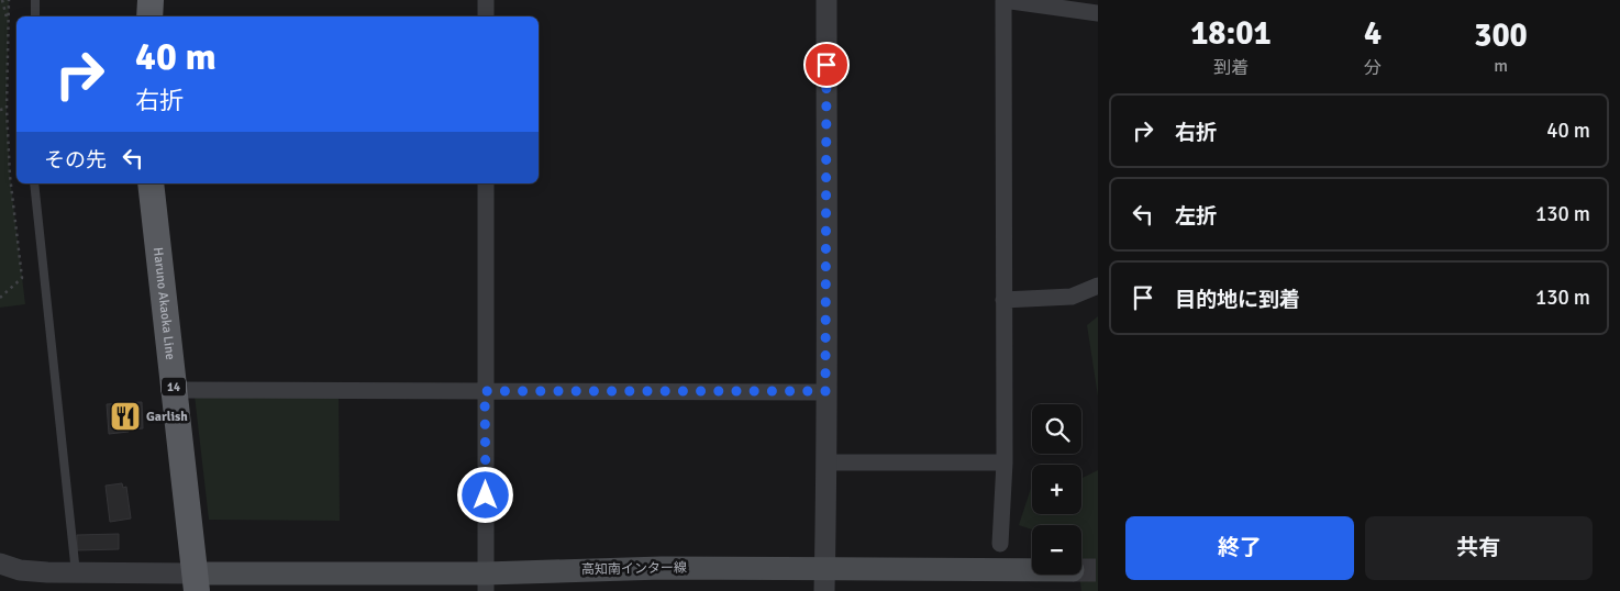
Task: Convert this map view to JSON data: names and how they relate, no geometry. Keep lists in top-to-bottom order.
{
  "streets": {
    "main road": ["Haruno Akaoka Line", "14", "高知南インター線"]
  },
  "crossings": [
    ["Haruno Akaoka Line", "高知南インター線"]
  ],
  "places": {
    "restaurant": ["Garlish"]
  },
  "page": {
    "eta": [
      "18:01",
      "到着",
      "4",
      "分",
      "300",
      "m"
    ],
    "turn": ["40 m", "右折"],
    "list": [
      {
        "name": "右折",
        "value": "40 m"
      },
      {
        "name": "左折",
        "value": "130 m"
      },
      {
        "name": "目的地に到着",
        "value": "130 m"
      }
    ],
    "then": "その先",
    "map_buttons": ["+", "−"],
    "buttons": ["終了", "共有"]
  }
}
